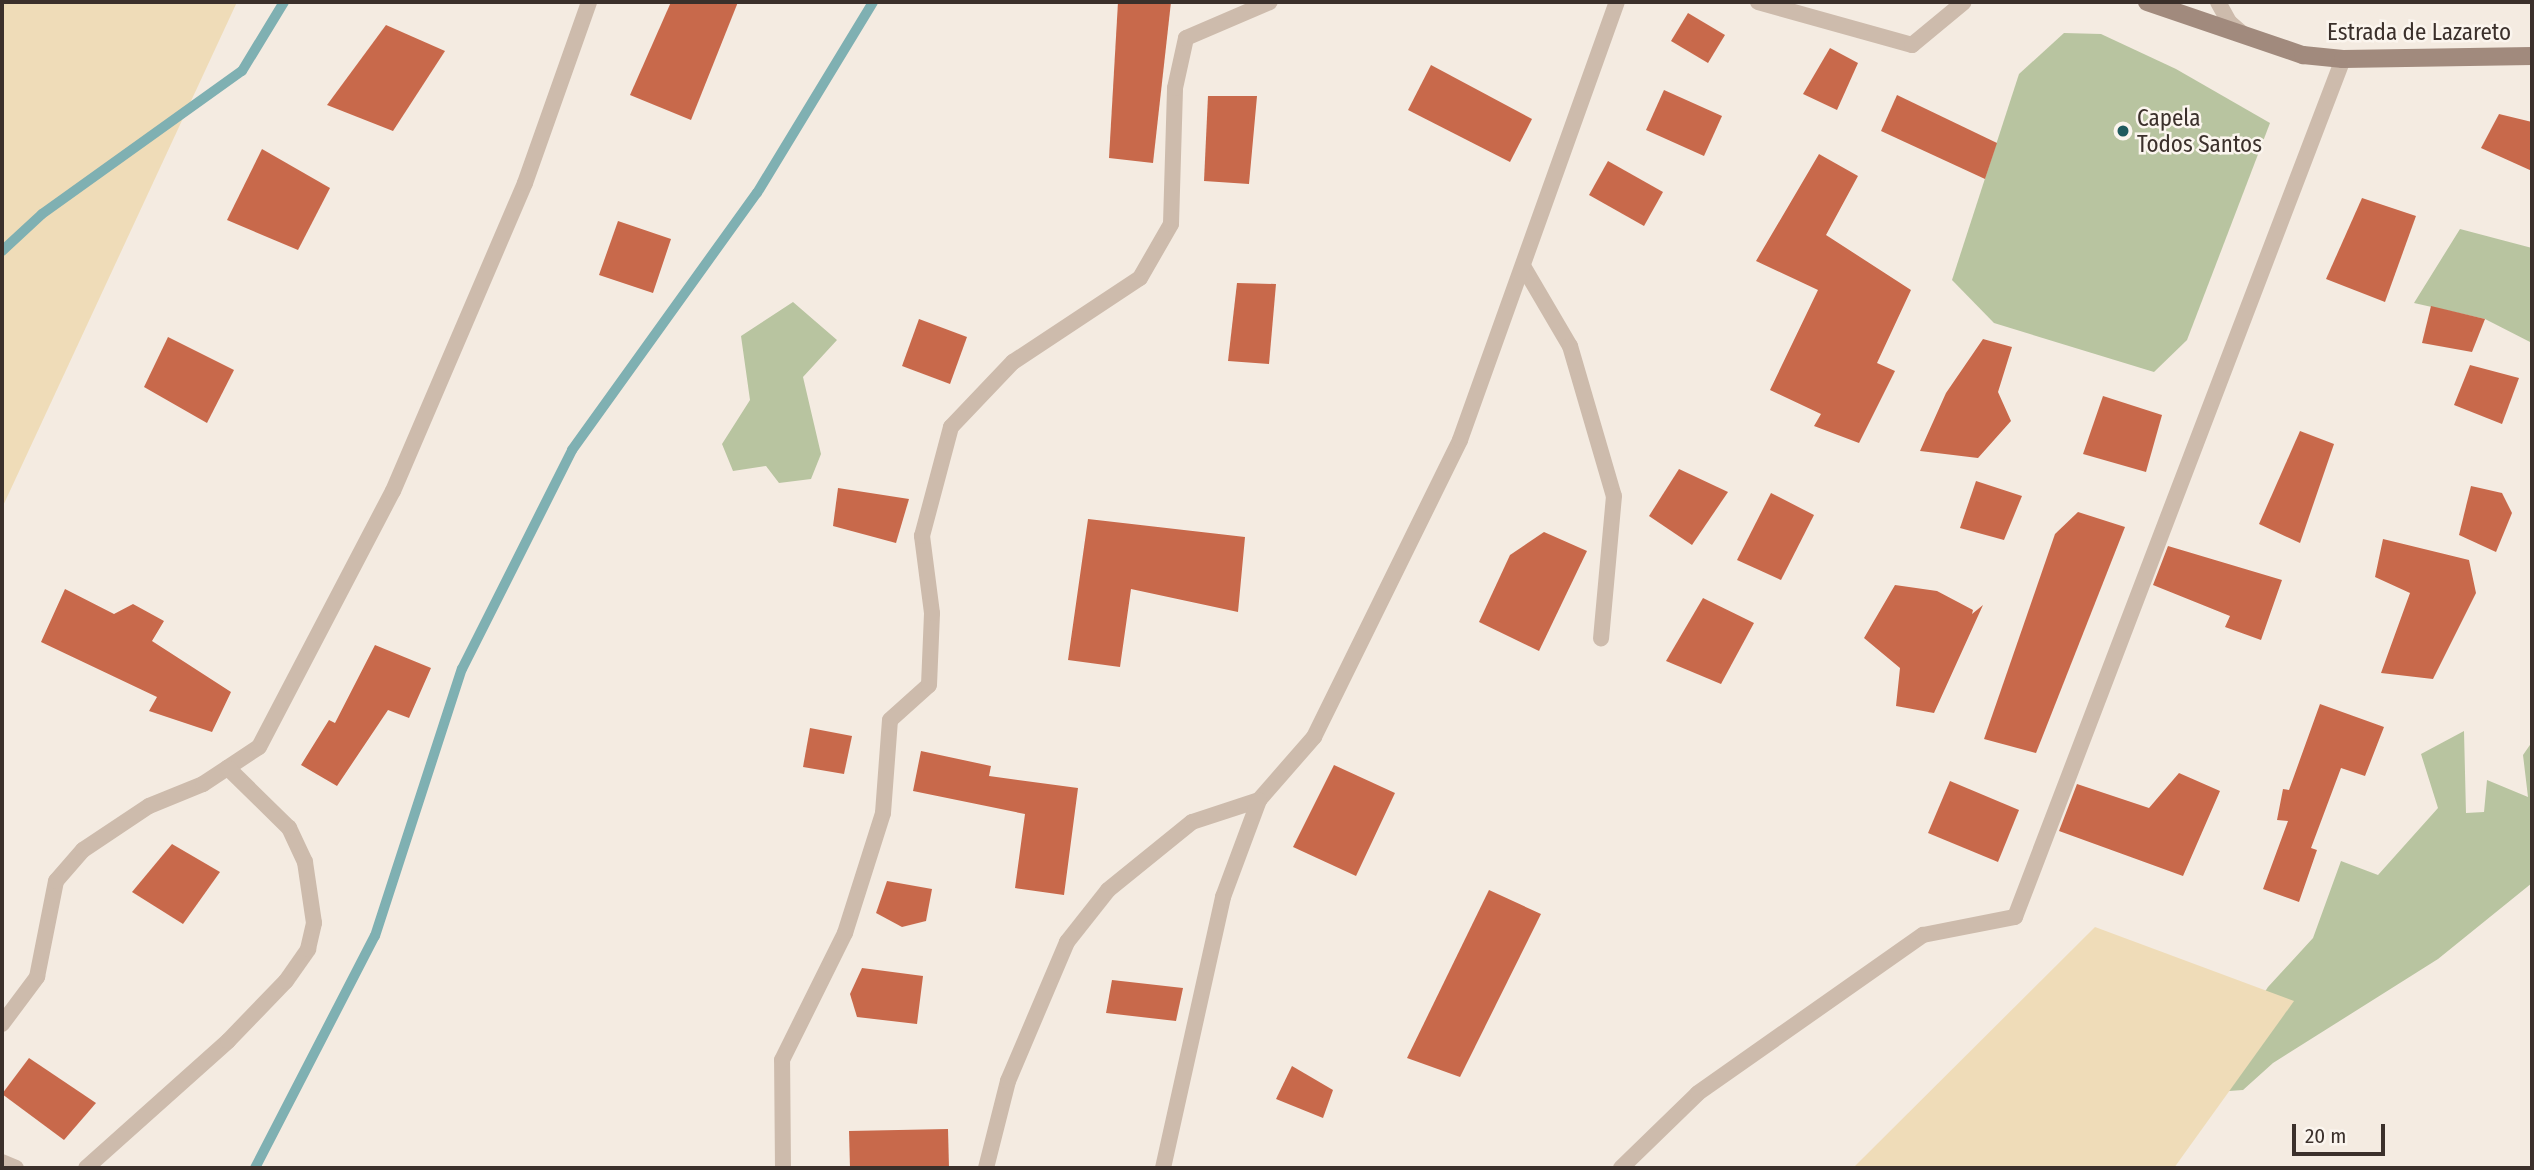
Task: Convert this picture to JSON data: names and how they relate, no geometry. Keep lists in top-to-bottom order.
{
  "streets": {
    "street": ["Estrada de Lazareto"]
  },
  "places": ["Capela Todos Santos"],
  "scale_bar": "20 m"
}
